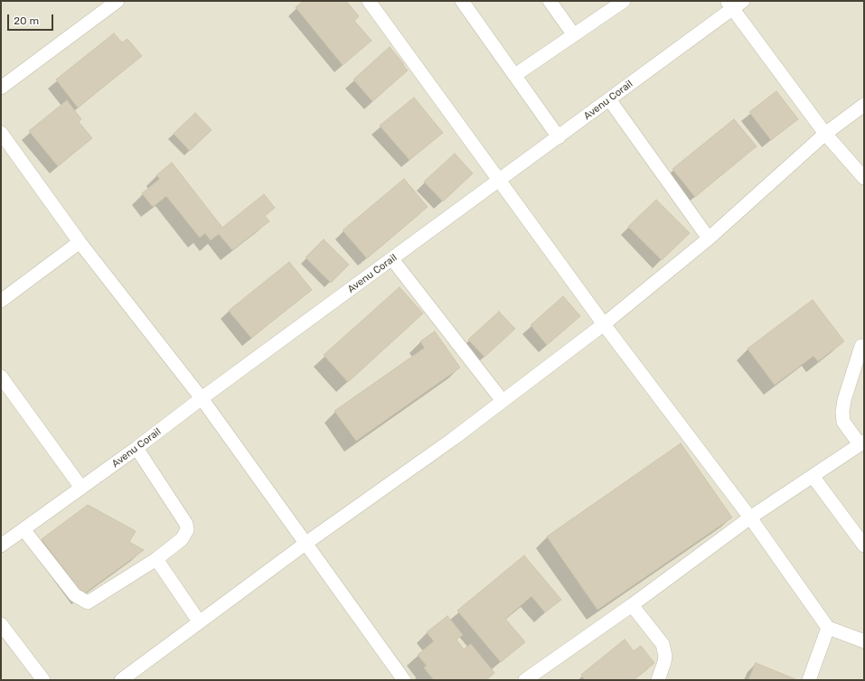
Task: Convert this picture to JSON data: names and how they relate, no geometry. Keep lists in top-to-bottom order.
{
  "streets": {
    "street": ["Avenu Corail"]
  },
  "scale_bar": "20 m"
}
